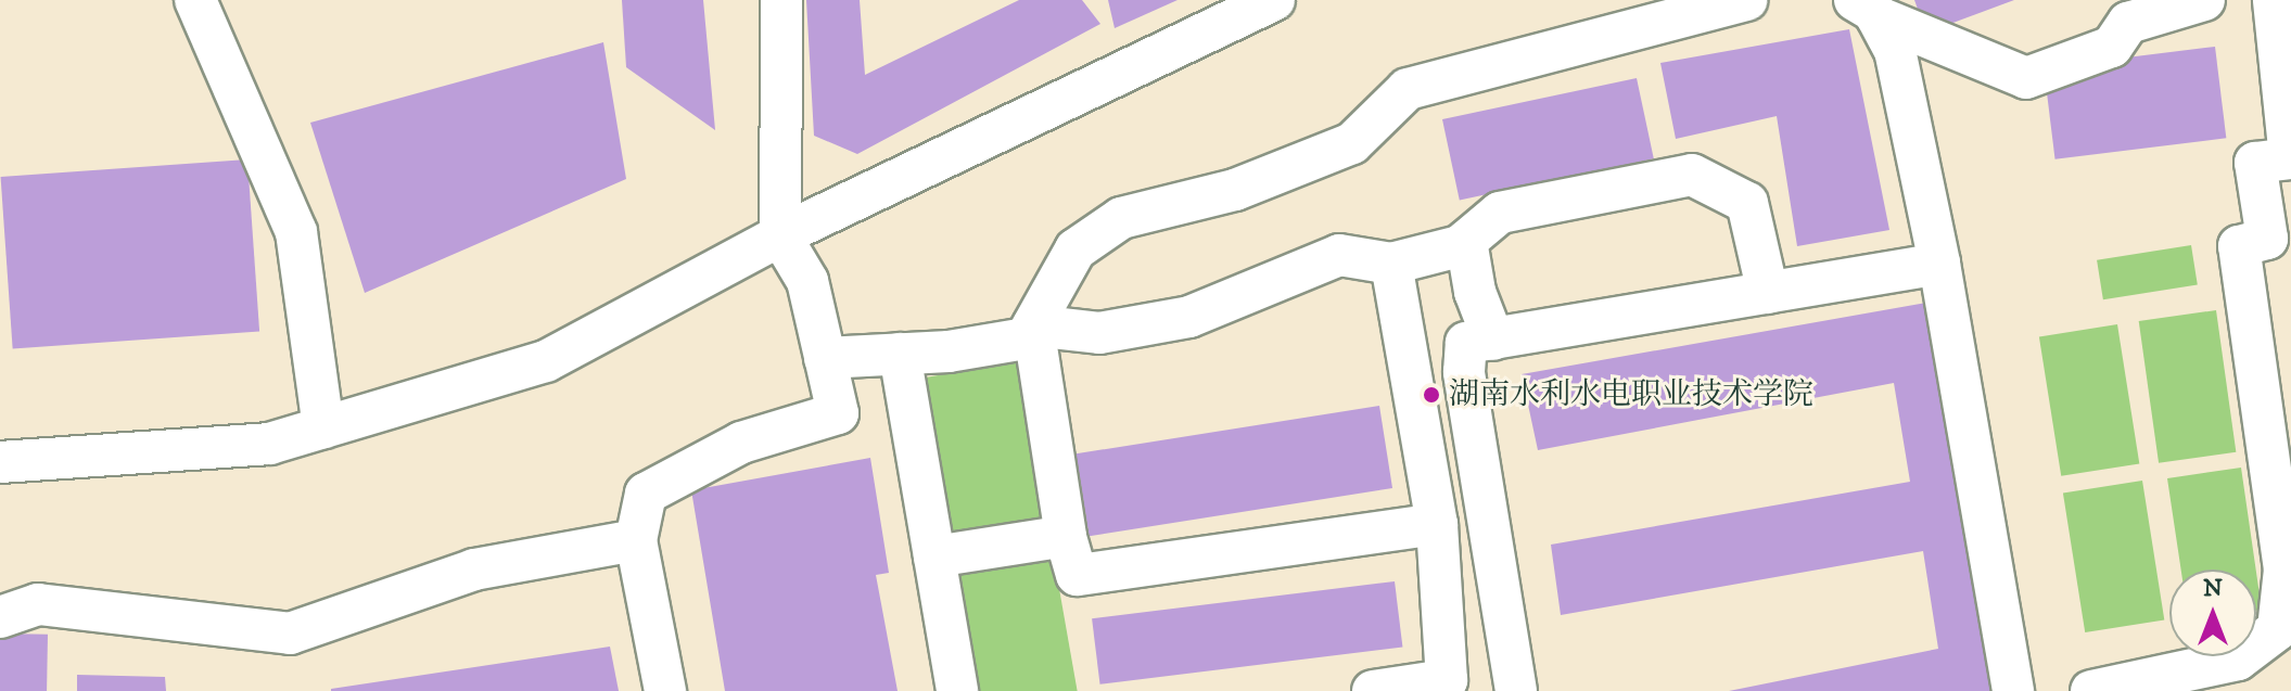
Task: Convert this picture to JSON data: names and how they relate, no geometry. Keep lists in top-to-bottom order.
{
  "places": ["湖南水利水电职业技术学院"],
  "north": "top"
}
